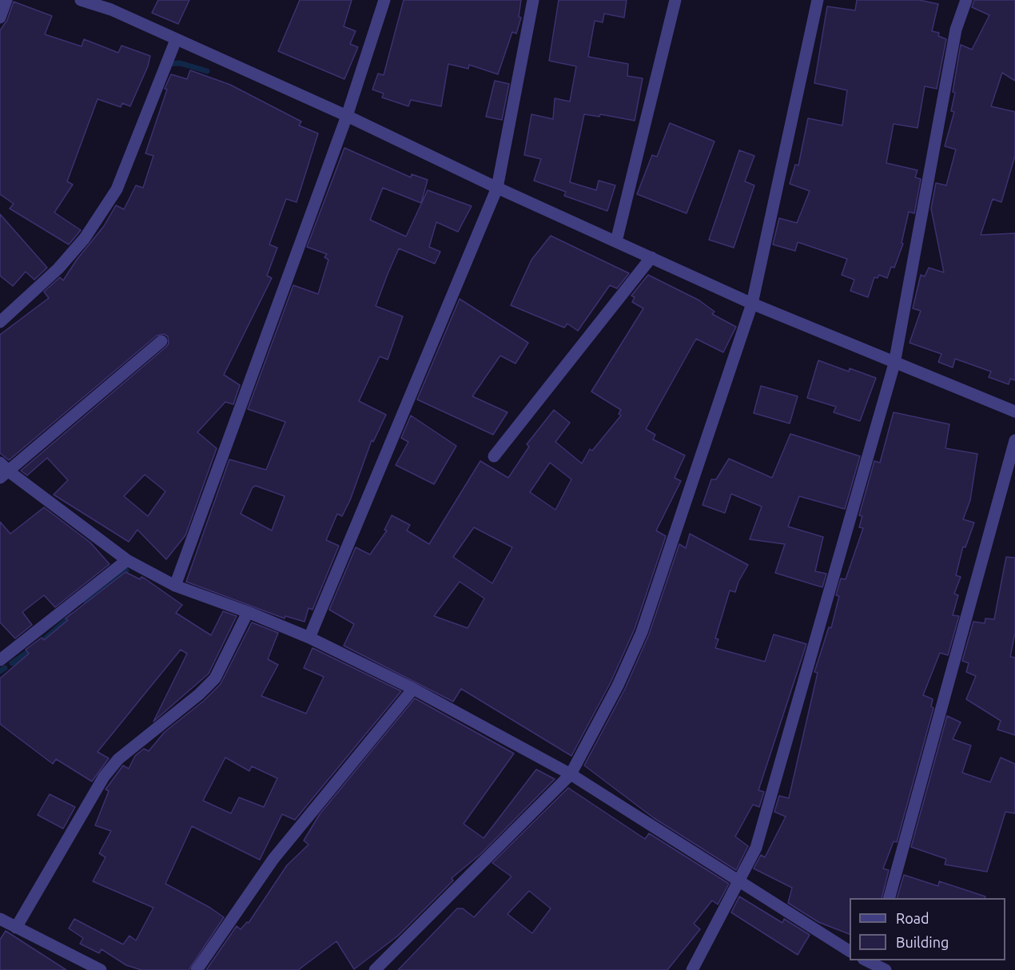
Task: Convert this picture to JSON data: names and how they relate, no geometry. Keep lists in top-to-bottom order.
{
  "legend": ["Road", "Building"]
}
